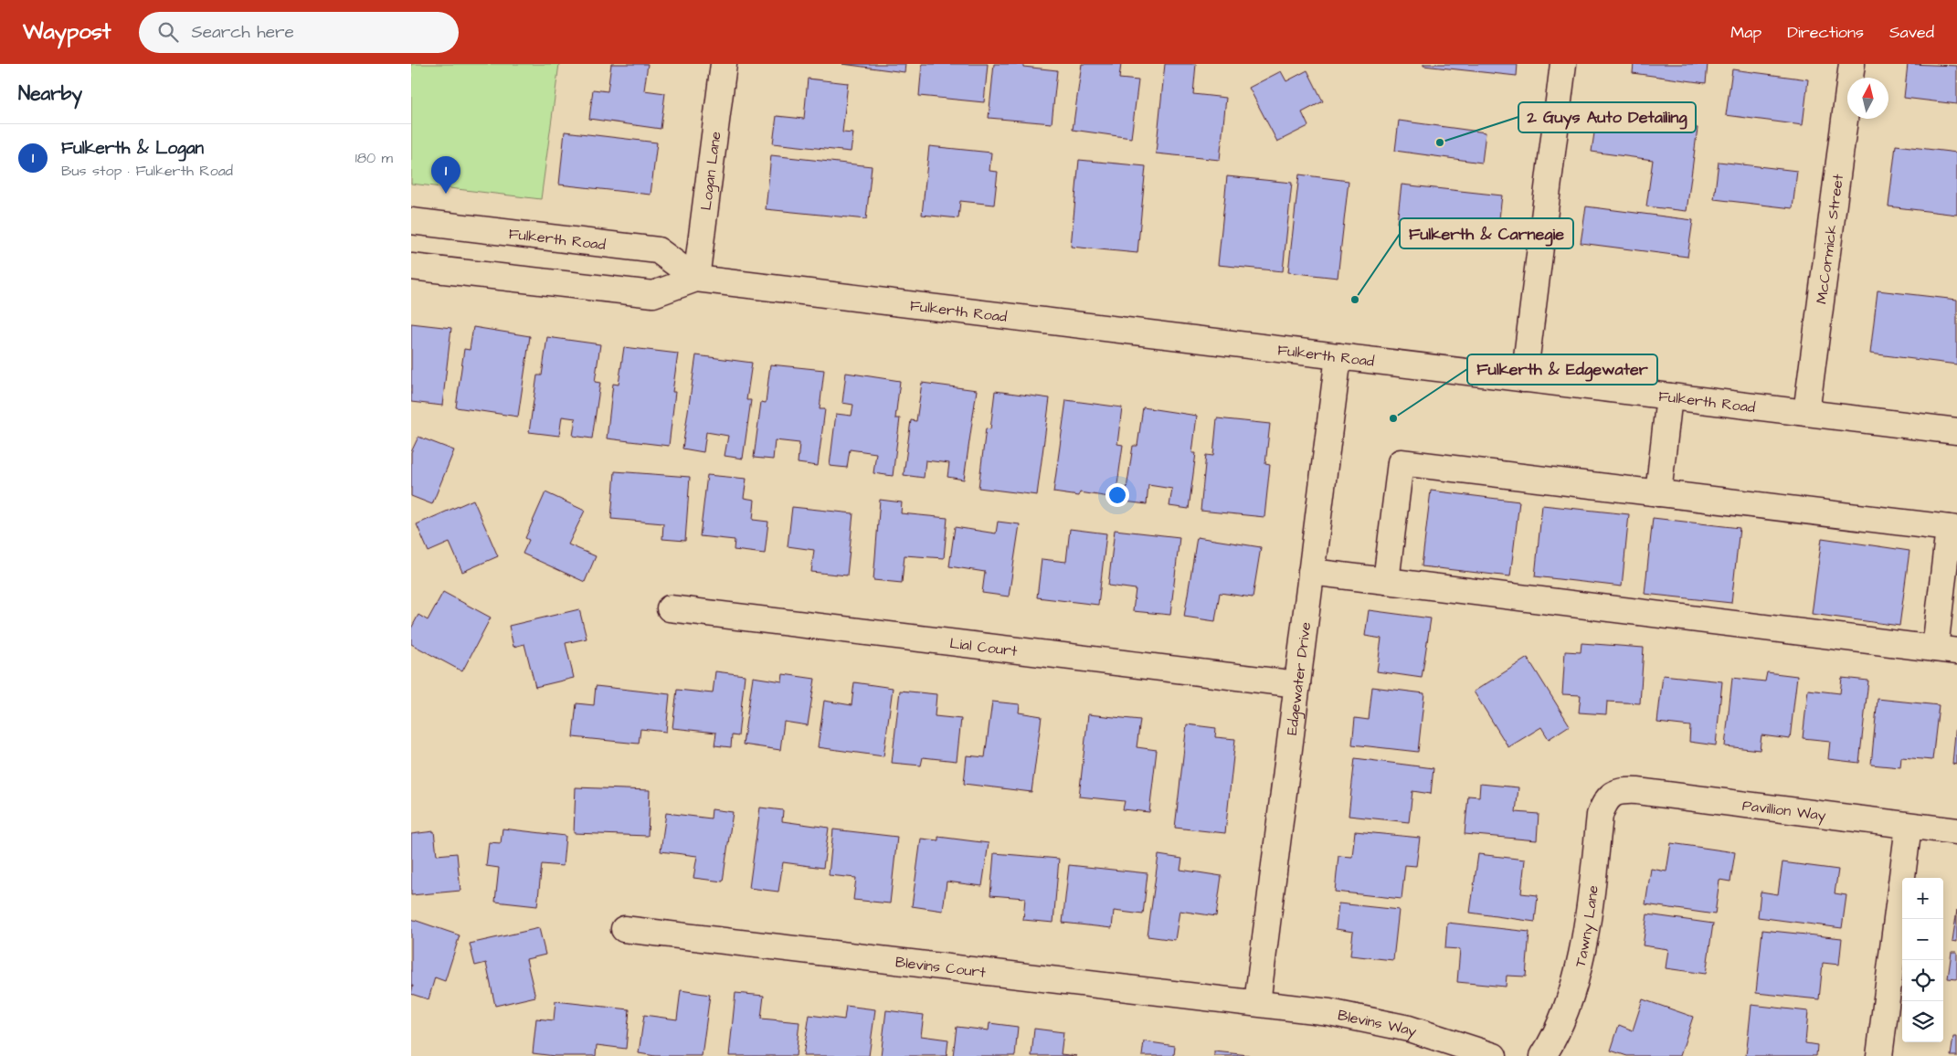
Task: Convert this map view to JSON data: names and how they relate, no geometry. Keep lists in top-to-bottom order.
{
  "streets": {
    "street": [
      "Logan Lane",
      "Fulkerth Road",
      "McCormick Street",
      "Lial Court",
      "Edgewater Drive",
      "Pavillion Way",
      "Tawny Lane",
      "Blevins Court",
      "Blevins Way"
    ]
  },
  "crossings": [
    ["Logan Lane", "Fulkerth Road"],
    ["Fulkerth Road", "McCormick Street"],
    ["Fulkerth Road", "Edgewater Drive"],
    ["Lial Court", "Edgewater Drive"],
    ["Edgewater Drive", "Blevins Court"],
    ["Edgewater Drive", "Blevins Way"],
    ["Pavillion Way", "Tawny Lane"],
    ["Blevins Court", "Blevins Way"]
  ],
  "places": ["2 Guys Auto Detailing", "Fulkerth & Carnegie", "Fulkerth & Edgewater"],
  "north": "top",
  "page": {
    "header": "Waypost",
    "search": "Search here",
    "nav": ["Map", "Directions", "Saved"],
    "heading": "Nearby",
    "list": [
      {
        "mark": "1",
        "name": "Fulkerth & Logan",
        "note": "Bus stop · Fulkerth Road",
        "value": "180 m"
      }
    ],
    "pins": "1",
    "map_buttons": ["+", "−"]
  }
}
